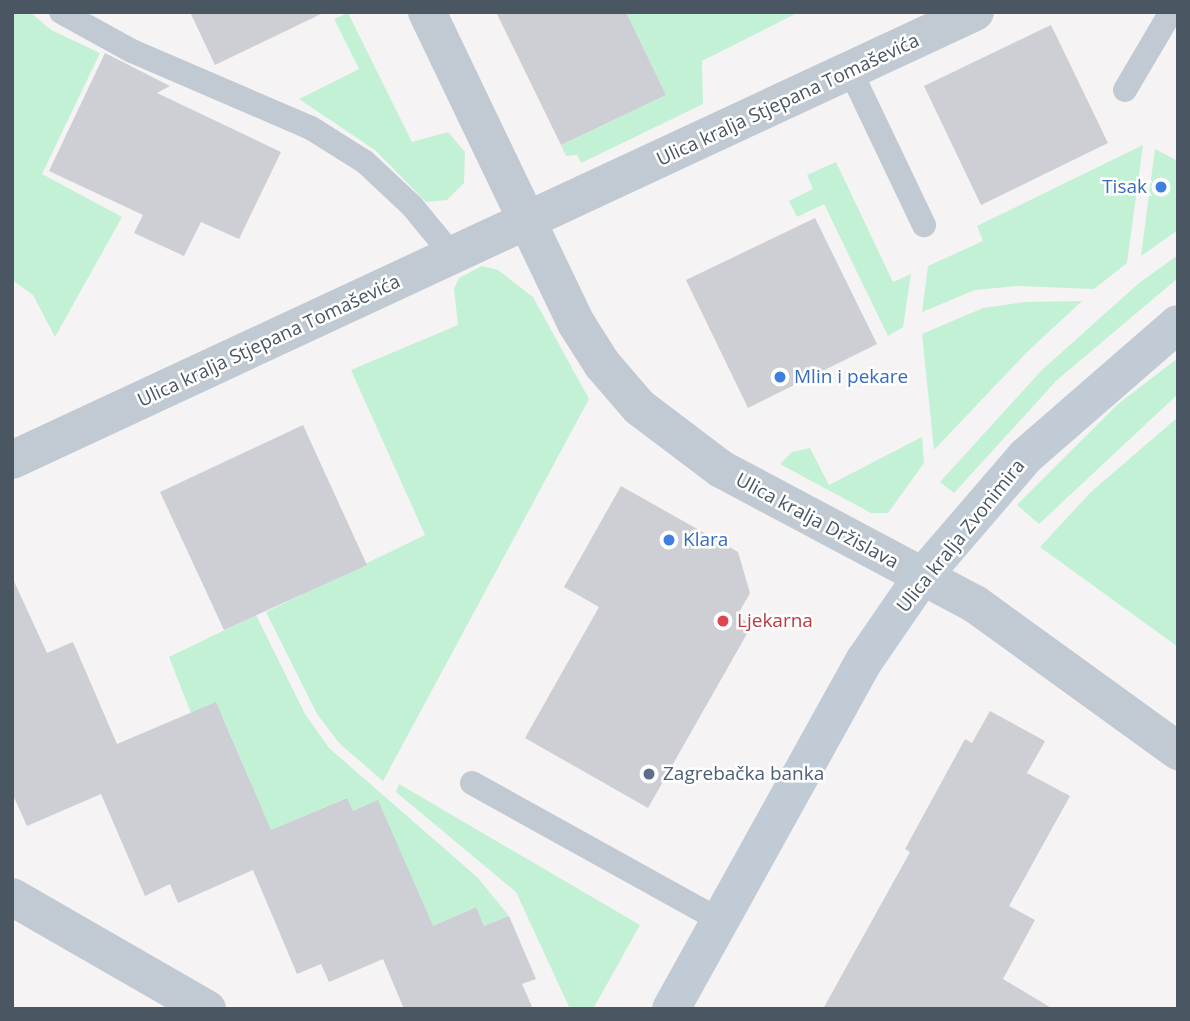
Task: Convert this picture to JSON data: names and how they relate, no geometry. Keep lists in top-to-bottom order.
{
  "streets": {
    "main road": ["Ulica kralja Zvonimira"],
    "street": ["Ulica kralja Stjepana Tomaševića", "Ulica kralja Držislava"]
  },
  "crossings": [
    ["Ulica kralja Stjepana Tomaševića", "Ulica kralja Držislava"],
    ["Ulica kralja Držislava", "Ulica kralja Zvonimira"]
  ],
  "places": [
    "Tisak",
    "Mlin i pekare",
    "Klara",
    "Ljekarna",
    "Zagrebačka banka"
  ]
}
